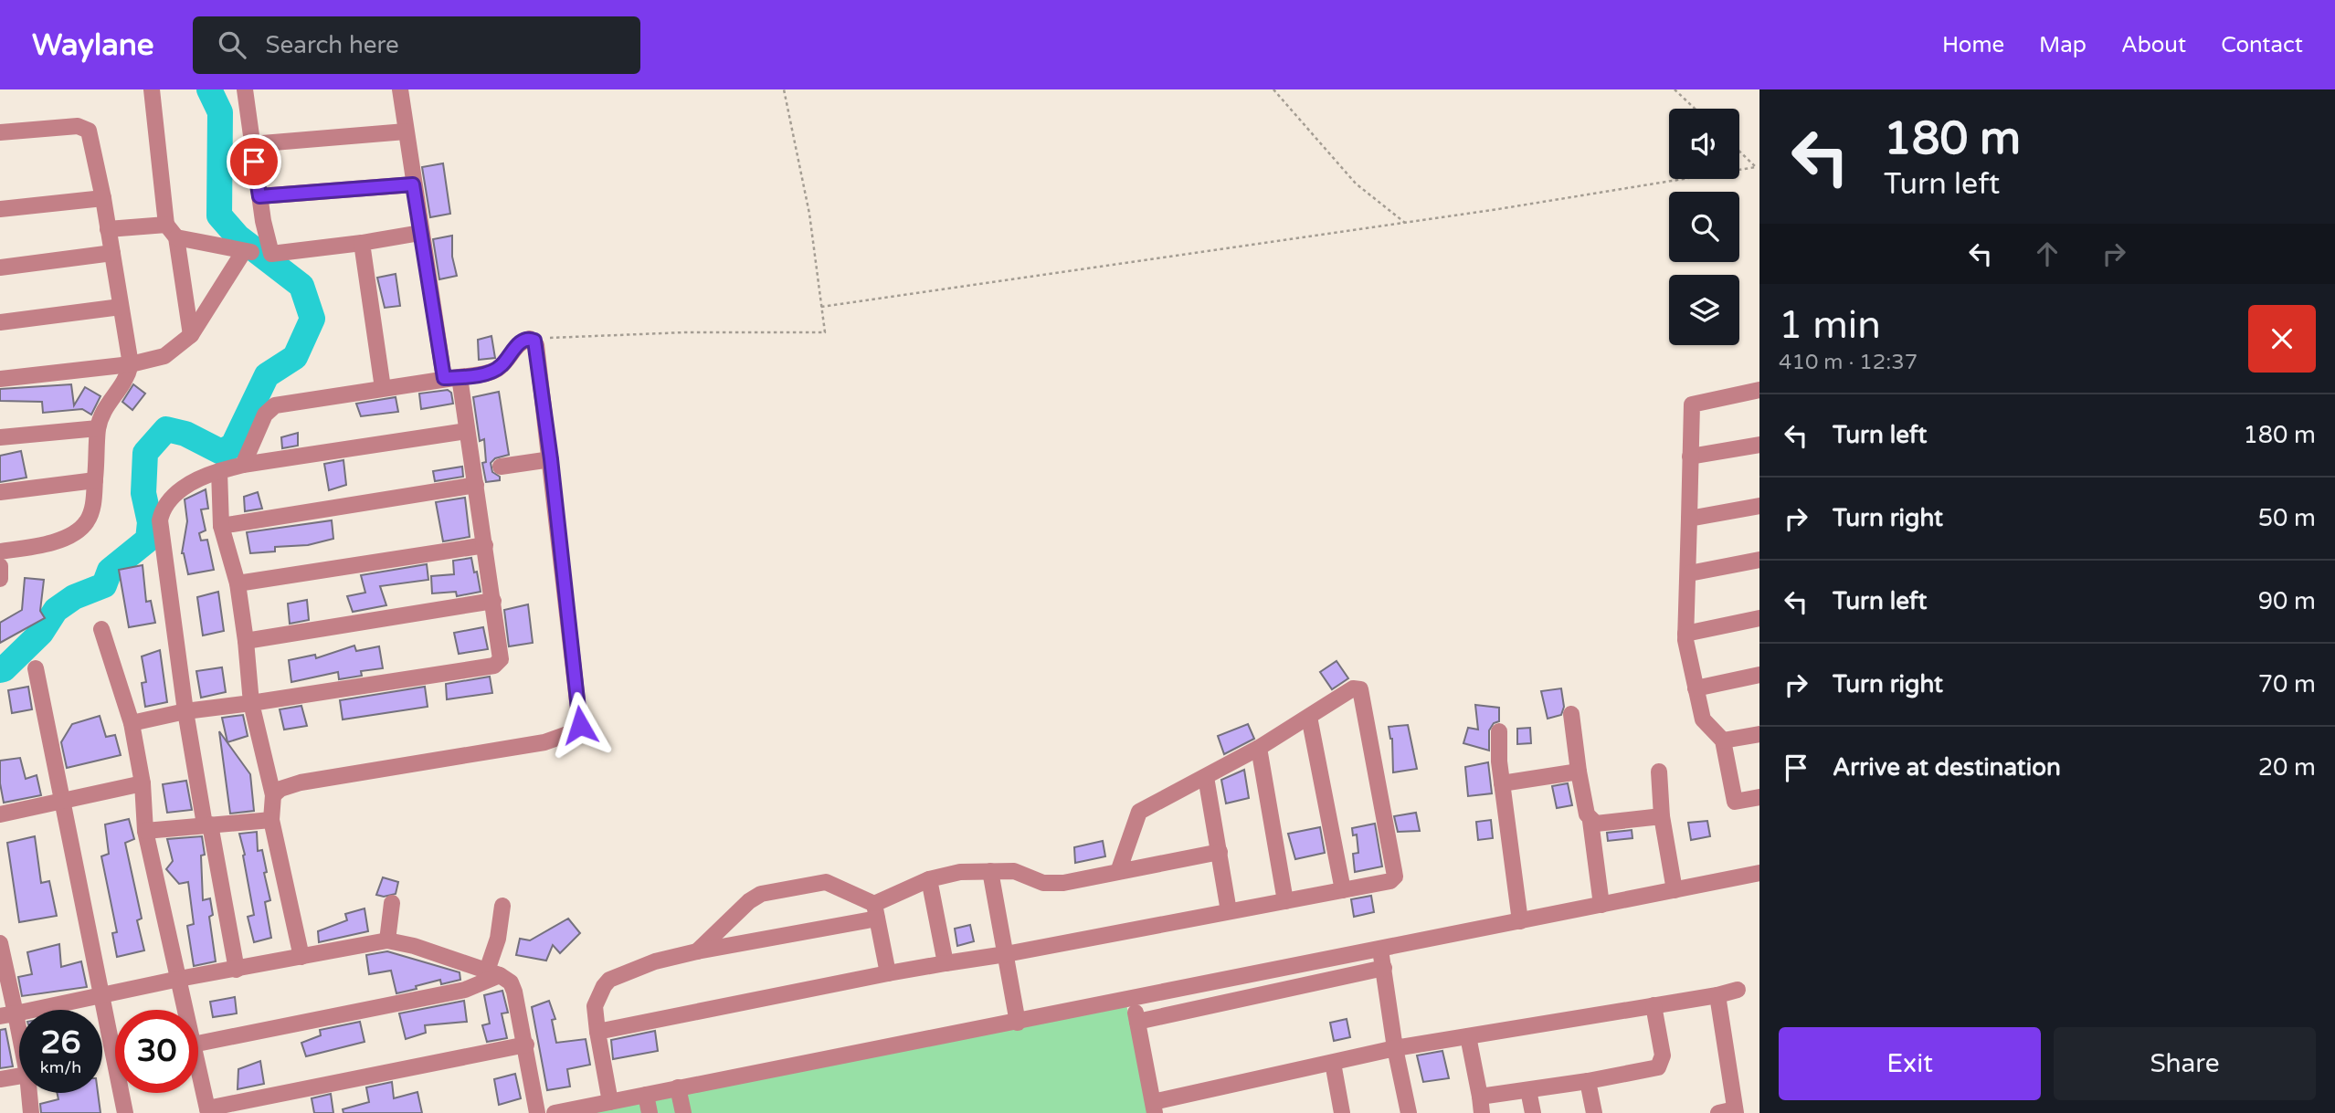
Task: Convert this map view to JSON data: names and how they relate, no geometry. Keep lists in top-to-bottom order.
{
  "page": {
    "header": "Waylane",
    "search": "Search here",
    "nav": [
      "Home",
      "Map",
      "About",
      "Contact"
    ],
    "turn": ["180 m", "Turn left"],
    "heading": ["1 min", "410 m · 12:37"],
    "list": [
      {
        "name": "Turn left",
        "value": "180 m"
      },
      {
        "name": "Turn right",
        "value": "50 m"
      },
      {
        "name": "Turn left",
        "value": "90 m"
      },
      {
        "name": "Turn right",
        "value": "70 m"
      },
      {
        "name": "Arrive at destination",
        "value": "20 m"
      }
    ],
    "speed": "26 km/h",
    "limit": "30",
    "buttons": ["Exit", "Share"]
  }
}
